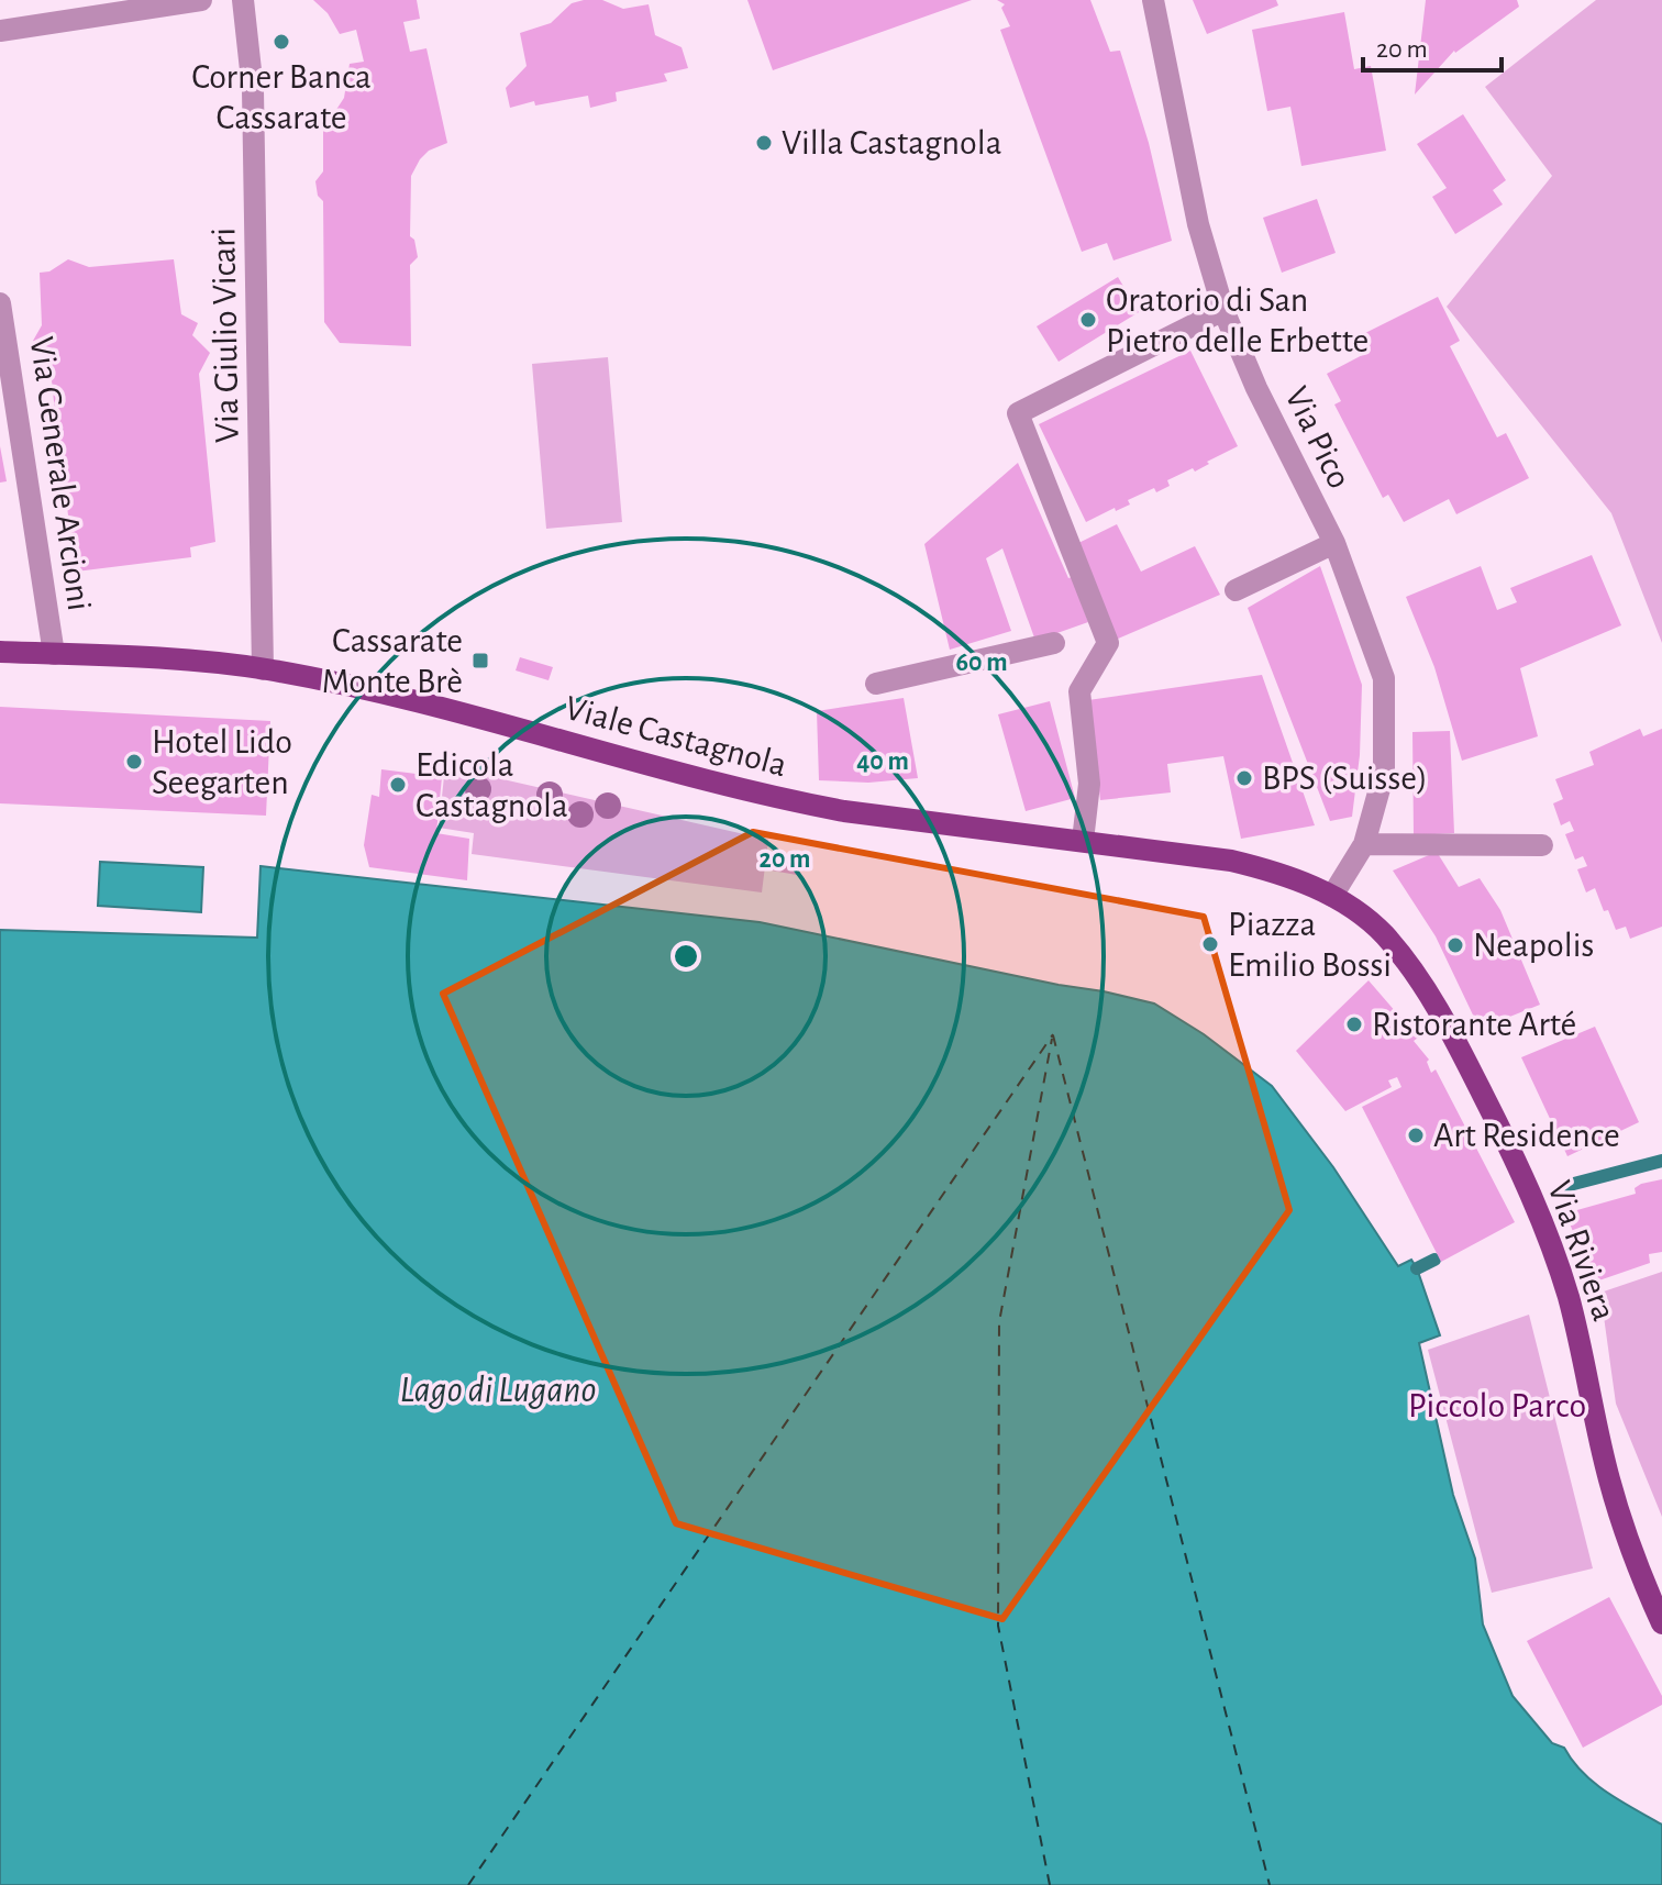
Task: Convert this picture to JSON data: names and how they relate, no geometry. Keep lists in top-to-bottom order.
{
  "streets": {
    "main road": ["Viale Castagnola", "Via Riviera"],
    "street": ["Via Giulio Vicari", "Via Pico", "Via Generale Arcioni"]
  },
  "crossings": [
    ["Via Giulio Vicari", "Viale Castagnola"],
    ["Via Pico", "Viale Castagnola"],
    ["Via Pico", "Via Riviera"],
    ["Via Generale Arcioni", "Viale Castagnola"],
    ["Viale Castagnola", "Via Riviera"]
  ],
  "water": ["Lago di Lugano"],
  "parks": ["Piccolo Parco"],
  "places": {
    "other": [
      "Corner Banca Cassarate",
      "Villa Castagnola",
      "Oratorio di San Pietro delle Erbette",
      "Hotel Lido Seegarten",
      "BPS (Suisse)",
      "Edicola Castagnola",
      "Piazza Emilio Bossi",
      "Neapolis",
      "Ristorante Arté",
      "Art Residence"
    ],
    "transit": ["Cassarate Monte Brè"]
  },
  "scale_bar": "20 m",
  "rings": ["60 m", "40 m", "20 m"]
}
